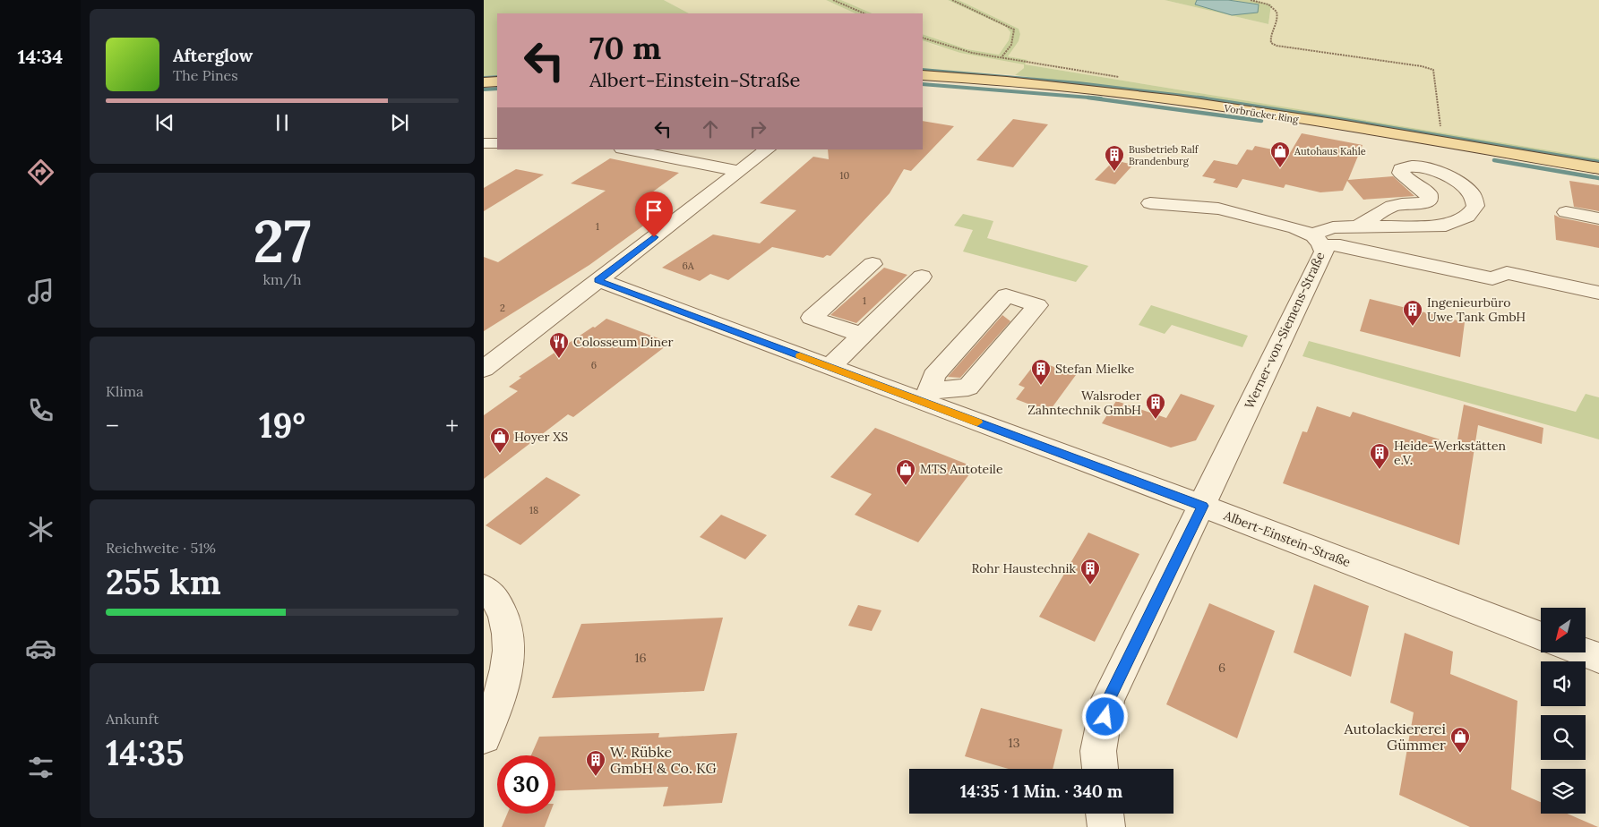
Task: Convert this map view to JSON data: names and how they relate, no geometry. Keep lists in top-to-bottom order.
{
  "streets": {
    "main road": ["Vorbrücker Ring"],
    "street": ["Werner-von-Siemens-Straße", "Albert-Einstein-Straße"]
  },
  "crossings": [
    ["Werner-von-Siemens-Straße", "Albert-Einstein-Straße"]
  ],
  "places": {
    "shop": [
      "Autohaus Kahle",
      "Hoyer XS",
      "MTS Autoteile",
      "Autolackiererei Gümmer"
    ],
    "building": [
      "Busbetrieb Ralf Brandenburg",
      "Ingenieurbüro Uwe Tank GmbH",
      "Stefan Mielke",
      "Walsroder Zahntechnik GmbH",
      "Heide-Werkstätten e.V.",
      "Rohr Haustechnik",
      "W. Rübke GmbH & Co. KG"
    ],
    "restaurant": ["Colosseum Diner"]
  },
  "house_numbers": [
    "10",
    "1",
    "6A",
    "1",
    "2",
    "6",
    "18",
    "16",
    "6",
    "13"
  ],
  "north": "bottom left",
  "page": {
    "tabs": "14:34",
    "turn": ["70 m", "Albert-Einstein-Straße"],
    "song": ["Afterglow", "The Pines"],
    "tile": [
      ["27", "km/h"],
      "Klima",
      ["Reichweite · 51%", "255 km"],
      ["Ankunft", "14:35"]
    ],
    "heat": ["−", "19°", "+"],
    "limit": "30",
    "trip": "14:35 · 1 Min. · 340 m"
  }
}
